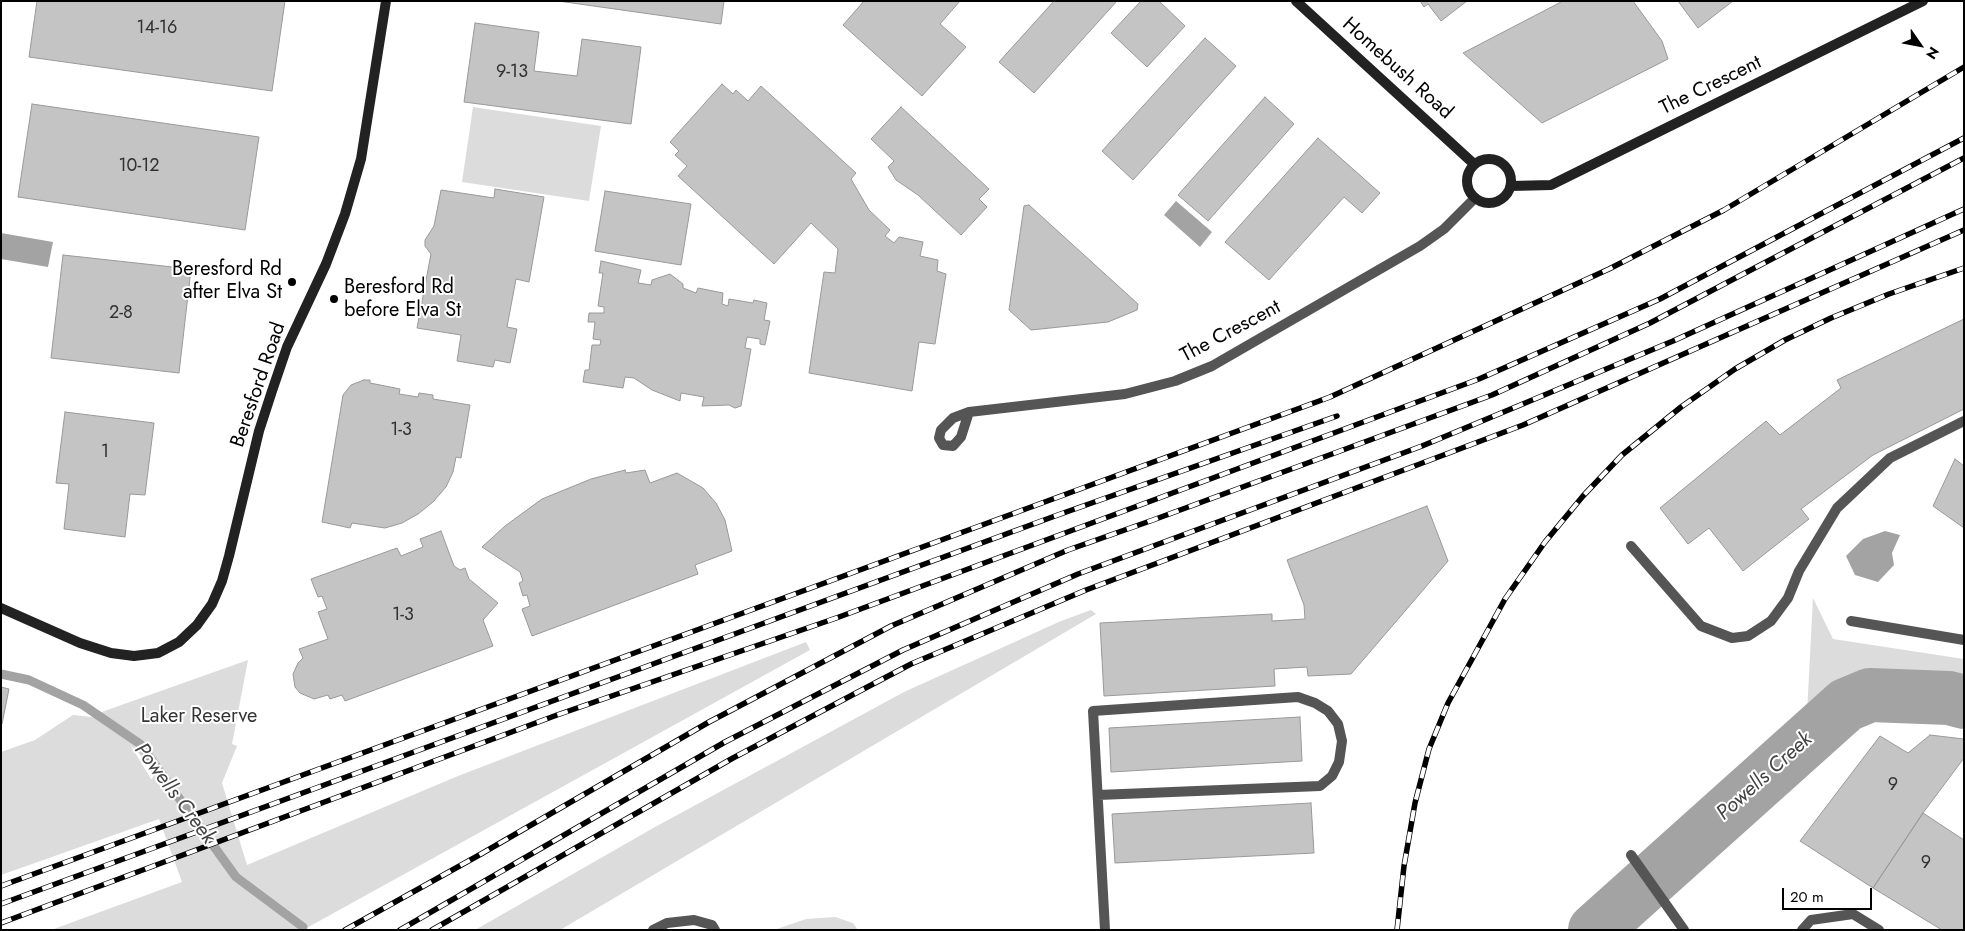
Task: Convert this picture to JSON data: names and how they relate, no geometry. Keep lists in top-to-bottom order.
{
  "streets": {
    "main road": ["Homebush Road", "The Crescent", "Beresford Road"]
  },
  "crossings": [
    ["Homebush Road", "The Crescent"]
  ],
  "water": ["Powells Creek"],
  "parks": ["Laker Reserve"],
  "places": ["Beresford Rd after Elva St", "Beresford Rd before Elva St"],
  "house_numbers": [
    "14-16",
    "9-13",
    "10-12",
    "2-8",
    "1-3",
    "1",
    "1-3",
    "9",
    "9"
  ],
  "scale_bar": "20 m",
  "north": "bottom right"
}
